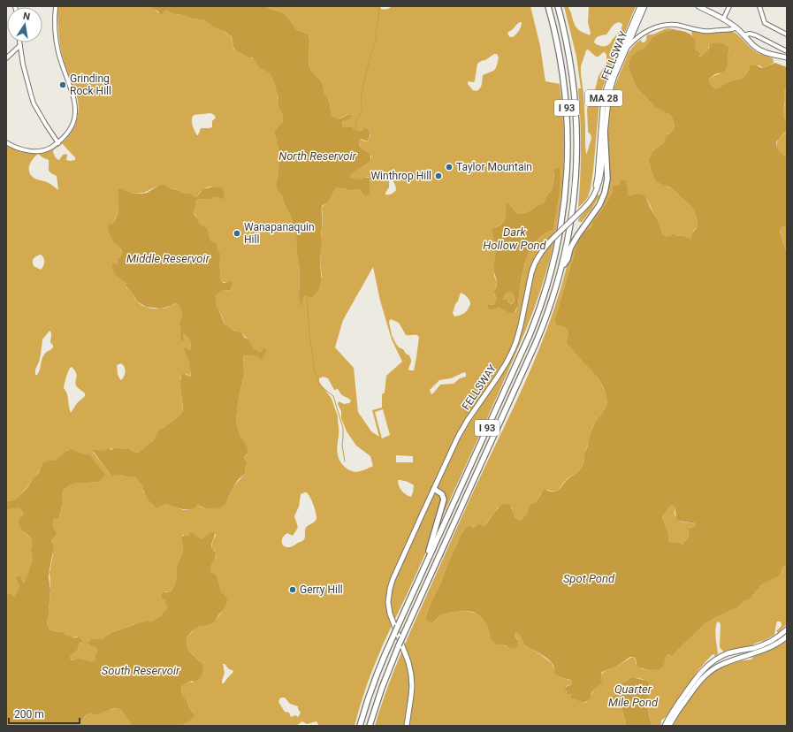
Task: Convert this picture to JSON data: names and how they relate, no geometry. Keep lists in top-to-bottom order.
{
  "streets": {
    "highway": ["I 93"],
    "main road": ["FELLSWAY", "MA 28"]
  },
  "water": [
    "North Reservoir",
    "Dark Hollow Pond",
    "Middle Reservoir",
    "Spot Pond",
    "South Reservoir",
    "Quarter Mile Pond"
  ],
  "places": [
    "Grinding Rock Hill",
    "Taylor Mountain",
    "Winthrop Hill",
    "Wanapanaquin Hill",
    "Gerry Hill"
  ],
  "scale_bar": "200 m",
  "north": "top"
}
